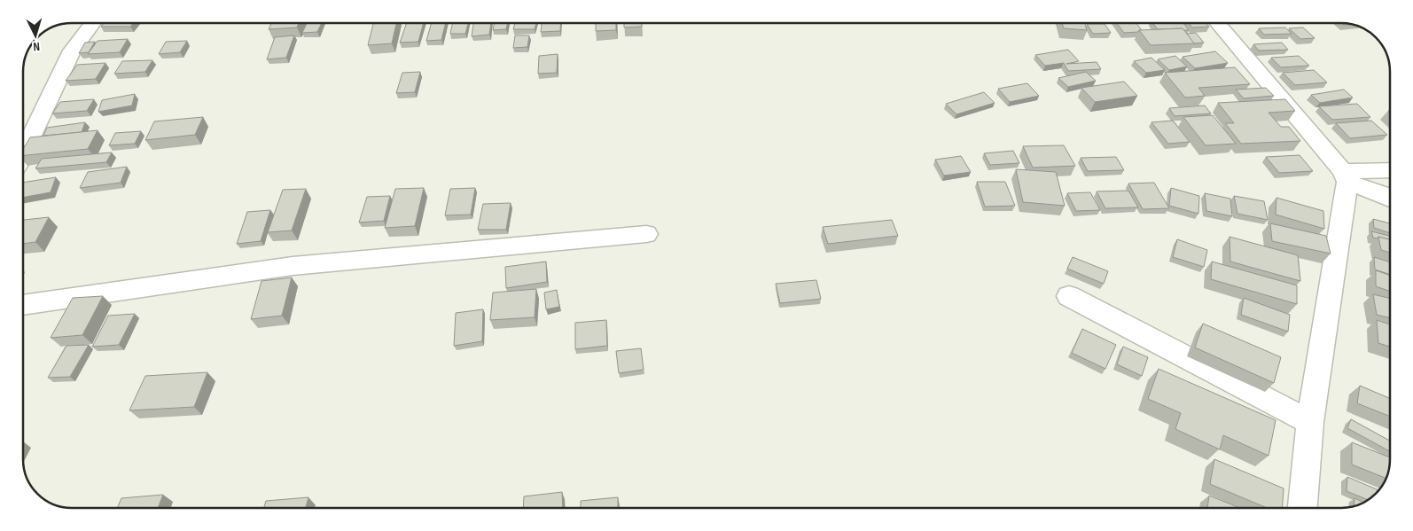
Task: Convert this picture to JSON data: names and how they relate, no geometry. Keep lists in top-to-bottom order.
{
  "north": "bottom"
}
